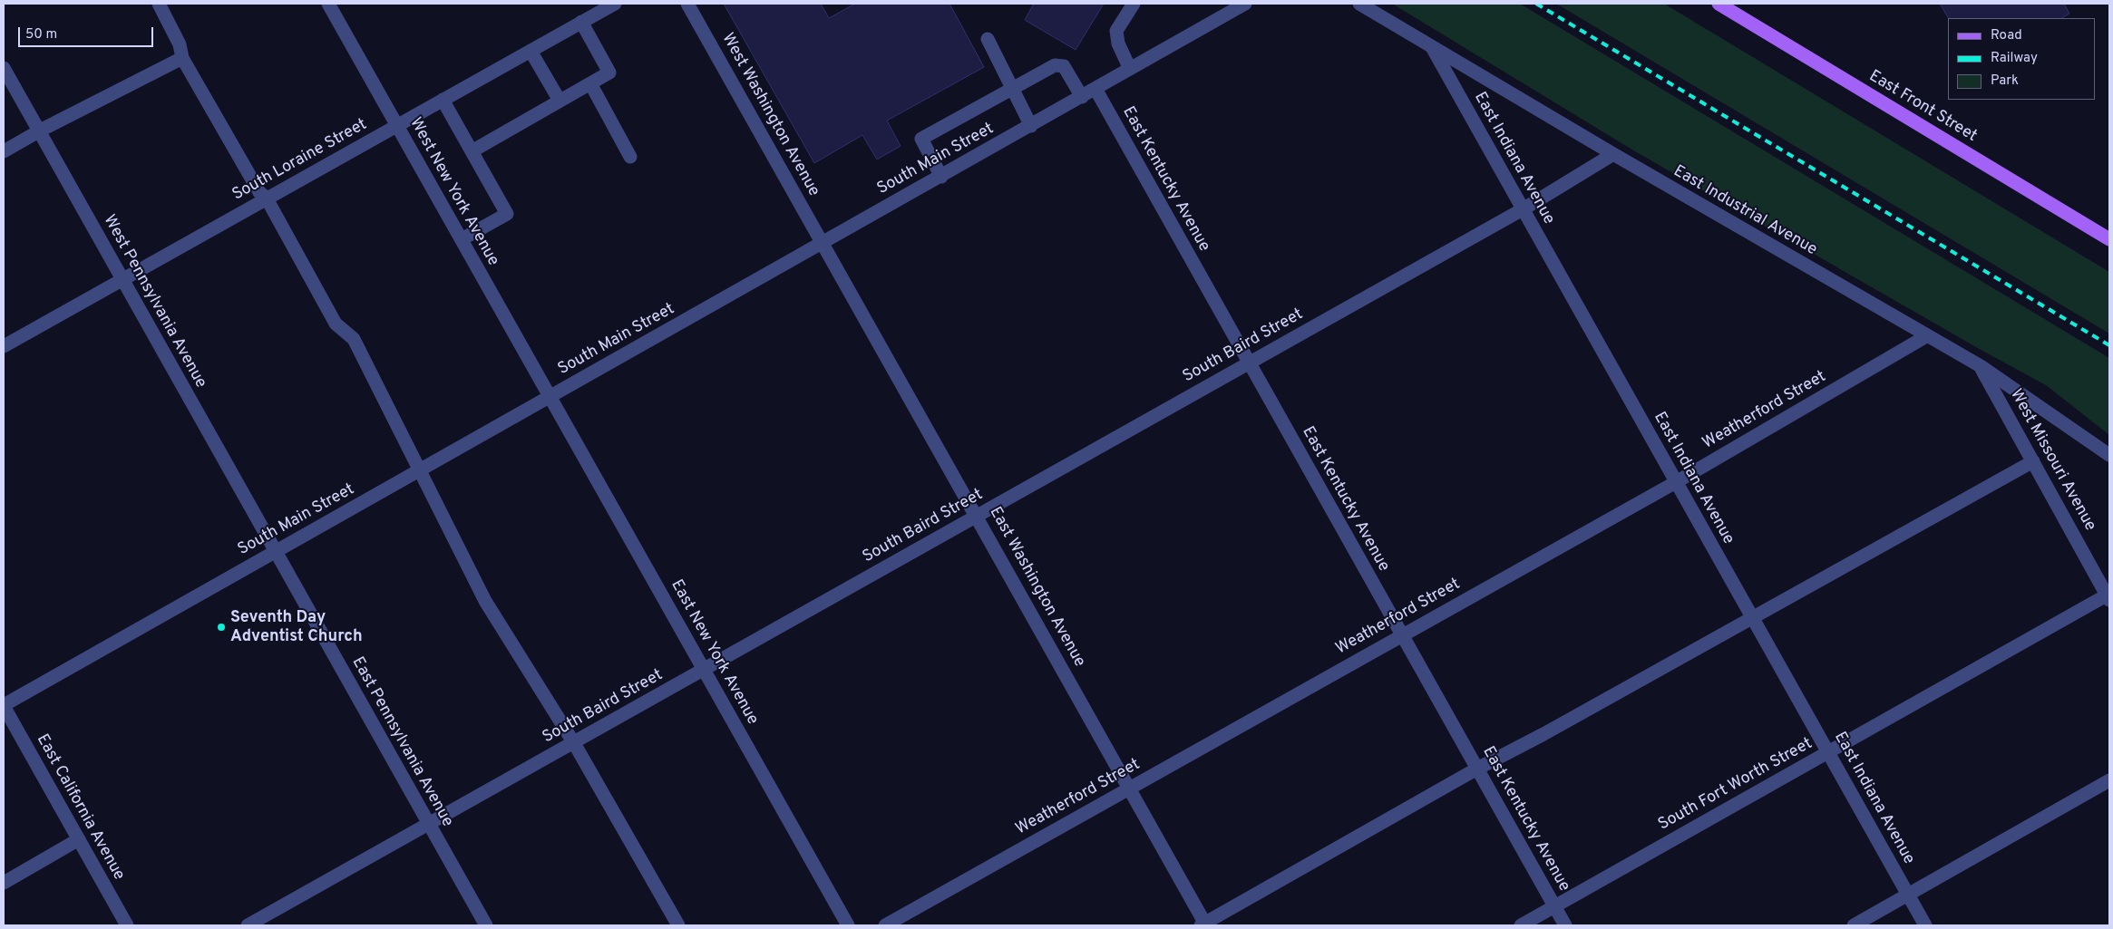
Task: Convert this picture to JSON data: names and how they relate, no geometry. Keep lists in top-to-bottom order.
{
  "streets": {
    "main road": ["East Front Street"],
    "street": [
      "West Washington Avenue",
      "East Indiana Avenue",
      "South Main Street",
      "South Loraine Street",
      "East Kentucky Avenue",
      "West New York Avenue",
      "East Industrial Avenue",
      "West Pennsylvania Avenue",
      "South Baird Street",
      "Weatherford Street",
      "West Missouri Avenue",
      "East Washington Avenue",
      "East New York Avenue",
      "East Pennsylvania Avenue",
      "South Fort Worth Street",
      "East California Avenue"
    ]
  },
  "crossings": [
    ["West Washington Avenue", "South Main Street"],
    ["West Washington Avenue", "East Washington Avenue"],
    ["East Indiana Avenue", "East Industrial Avenue"],
    ["East Indiana Avenue", "South Baird Street"],
    ["East Indiana Avenue", "Weatherford Street"],
    ["East Indiana Avenue", "South Fort Worth Street"],
    ["South Main Street", "East Kentucky Avenue"],
    ["South Main Street", "West New York Avenue"],
    ["South Main Street", "West Pennsylvania Avenue"],
    ["South Main Street", "East Washington Avenue"],
    ["South Main Street", "East New York Avenue"],
    ["South Main Street", "East Pennsylvania Avenue"],
    ["South Main Street", "East California Avenue"],
    ["South Loraine Street", "West New York Avenue"],
    ["South Loraine Street", "West Pennsylvania Avenue"],
    ["East Kentucky Avenue", "South Baird Street"],
    ["East Kentucky Avenue", "Weatherford Street"],
    ["East Kentucky Avenue", "South Fort Worth Street"],
    ["West New York Avenue", "East New York Avenue"],
    ["East Industrial Avenue", "South Baird Street"],
    ["East Industrial Avenue", "Weatherford Street"],
    ["East Industrial Avenue", "West Missouri Avenue"],
    ["West Pennsylvania Avenue", "East Pennsylvania Avenue"],
    ["South Baird Street", "East Washington Avenue"],
    ["South Baird Street", "East New York Avenue"],
    ["South Baird Street", "East Pennsylvania Avenue"],
    ["Weatherford Street", "East Washington Avenue"],
    ["West Missouri Avenue", "South Fort Worth Street"]
  ],
  "places": ["Seventh Day Adventist Church"],
  "legend": ["Road", "Railway", "Park"],
  "scale_bar": "50 m"
}
